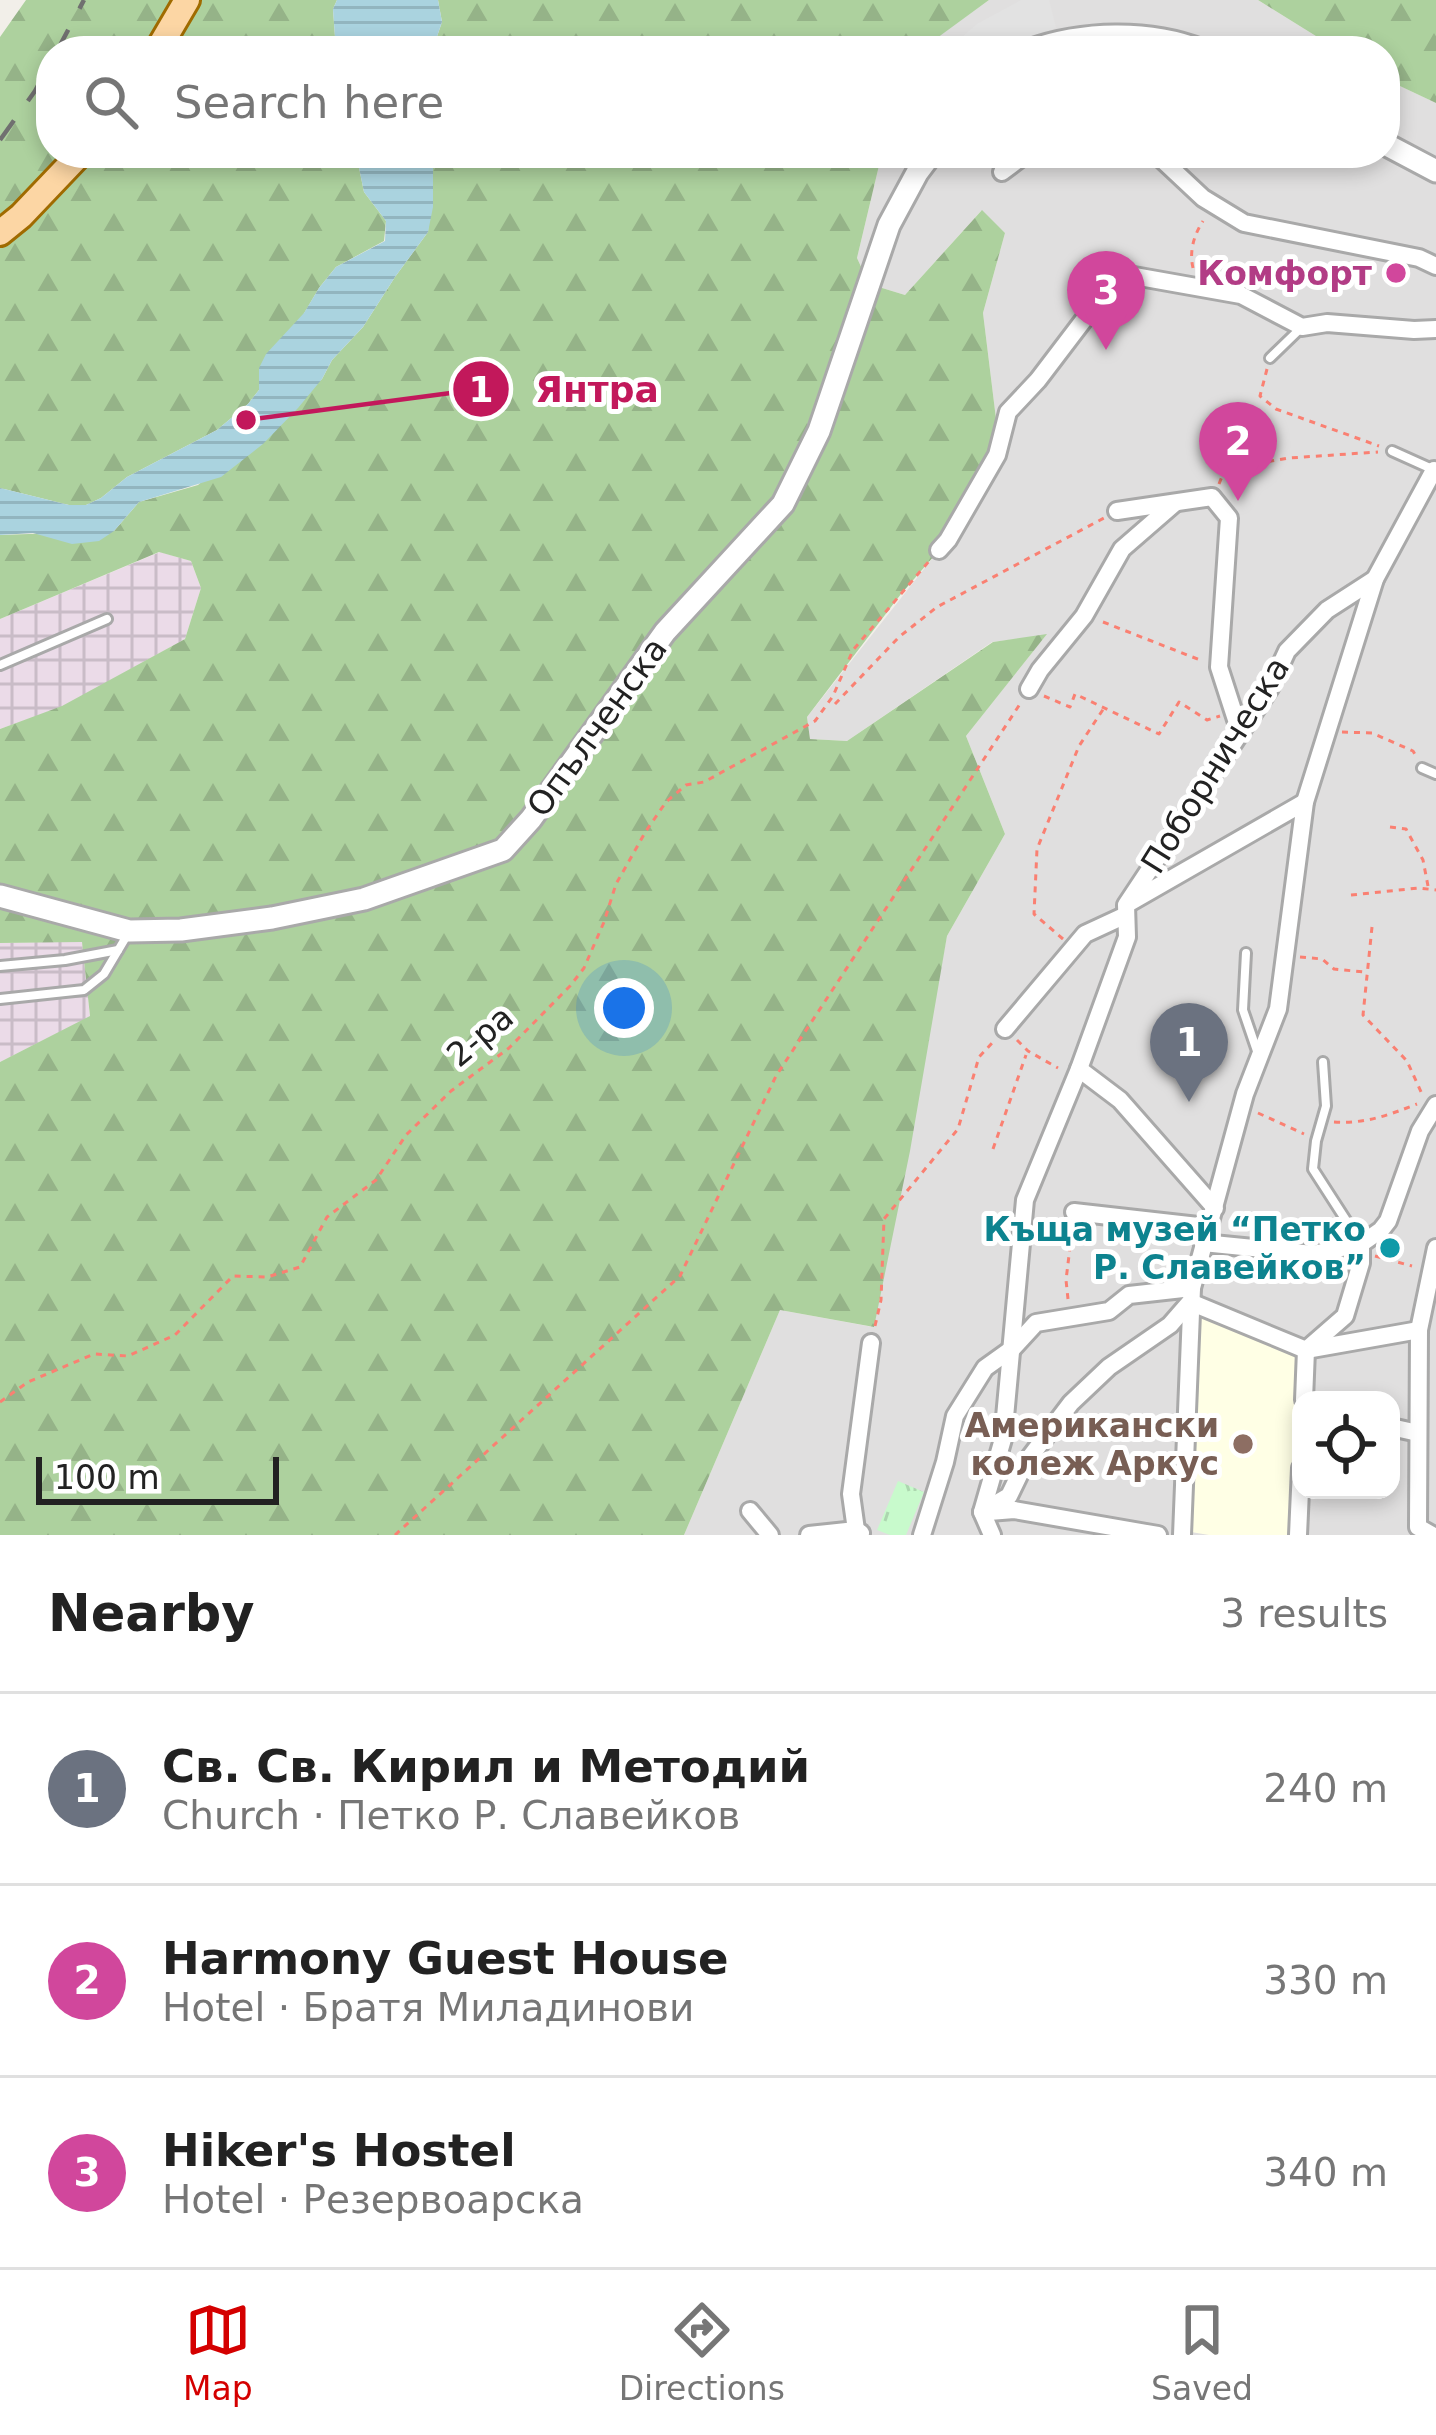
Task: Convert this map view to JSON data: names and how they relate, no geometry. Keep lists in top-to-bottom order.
{
  "streets": {
    "street": ["Опълченска", "Поборническа"],
    "path": ["2-ра"]
  },
  "places": [
    "Комфорт",
    "Янтра",
    "Къща музей “Петко Р. Славейков”",
    "Американски колеж Аркус"
  ],
  "scale_bar": "100 m",
  "page": {
    "search": "Search here",
    "pins": ["3", "2", "1"],
    "scale": "100 m",
    "heading": ["Nearby", "3 results"],
    "list": [
      {
        "mark": "1",
        "name": "Св. Св. Кирил и Методий",
        "note": "Church · Петко Р. Славейков",
        "value": "240 m"
      },
      {
        "mark": "2",
        "name": "Harmony Guest House",
        "note": "Hotel · Братя Миладинови",
        "value": "330 m"
      },
      {
        "mark": "3",
        "name": "Hiker's Hostel",
        "note": "Hotel · Резервоарска",
        "value": "340 m"
      }
    ],
    "nav": ["Map", "Directions", "Saved"]
  }
}
